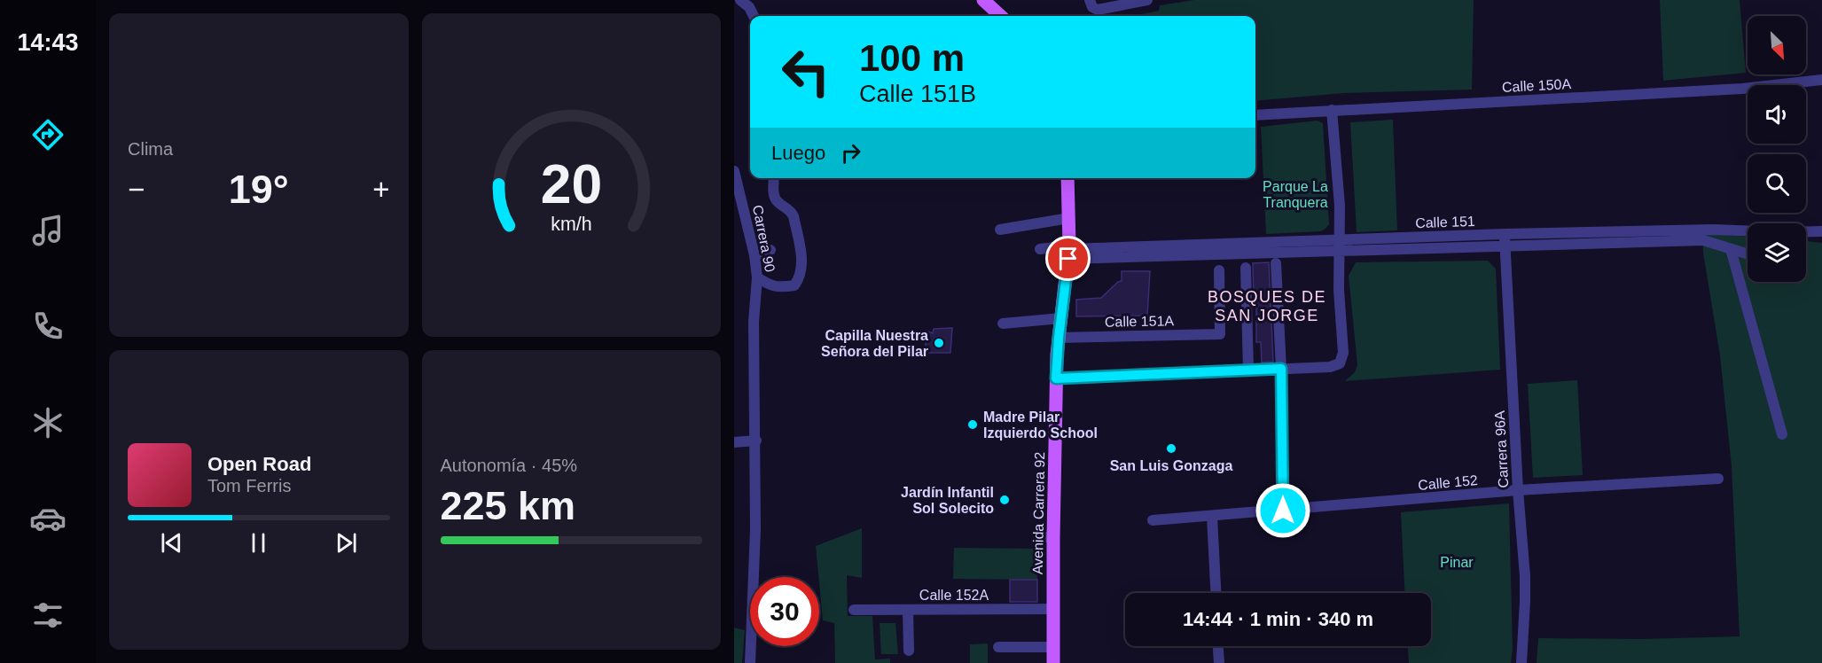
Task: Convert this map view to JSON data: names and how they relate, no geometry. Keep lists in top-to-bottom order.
{
  "streets": {
    "main road": ["Avenida Carrera 92"],
    "street": [
      "Calle 150A",
      "Calle 151",
      "Carrera 90",
      "Calle 151A",
      "Carrera 96A",
      "Calle 152",
      "Calle 152A"
    ]
  },
  "crossings": [
    ["Calle 151", "Carrera 96A"],
    ["Calle 151", "Avenida Carrera 92"],
    ["Calle 151A", "Avenida Carrera 92"],
    ["Carrera 96A", "Calle 152"],
    ["Avenida Carrera 92", "Calle 152A"]
  ],
  "districts": ["BOSQUES DE SAN JORGE"],
  "parks": ["Parque La Tranquera", "Pinar"],
  "places": [
    "Capilla Nuestra Señora del Pilar",
    "Madre Pilar Izquierdo School",
    "San Luis Gonzaga",
    "Jardín Infantil Sol Solecito"
  ],
  "north": "bottom right",
  "page": {
    "tabs": "14:43",
    "tile": [
      "Clima",
      ["Autonomía · 45%", "225 km"]
    ],
    "turn": ["100 m", "Calle 151B"],
    "then": "Luego",
    "heat": ["−", "19°", "+"],
    "song": ["Open Road", "Tom Ferris"],
    "limit": "30",
    "trip": "14:44 · 1 min · 340 m",
    "gauge": ["20", "km/h"]
  }
}
